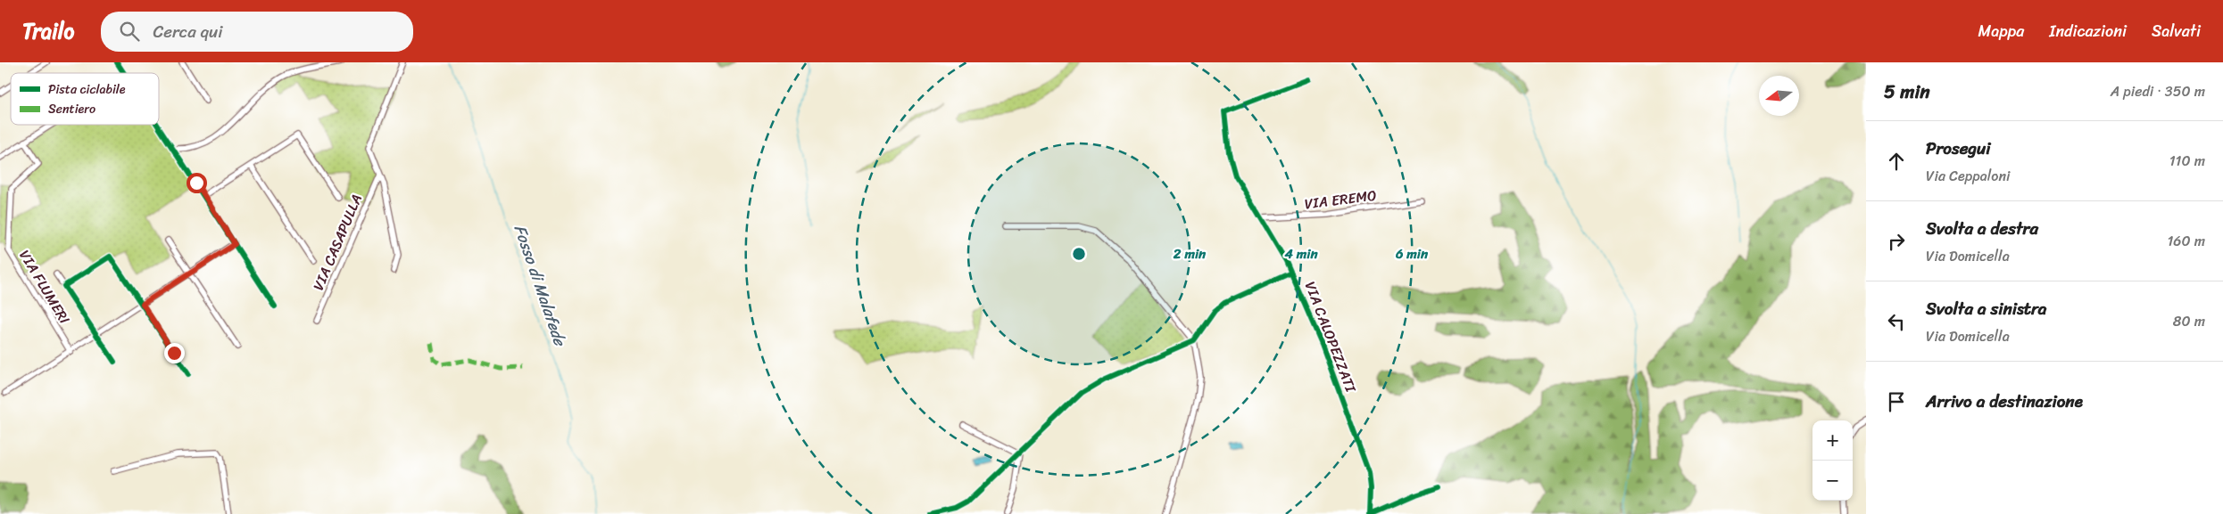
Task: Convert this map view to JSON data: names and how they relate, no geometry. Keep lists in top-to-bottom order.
{
  "streets": {
    "street": [
      "VIA EREMO",
      "VIA CASAPULLA",
      "VIA FLUMERI",
      "VIA CALOPEZZATI"
    ]
  },
  "crossings": [
    ["VIA EREMO", "VIA CALOPEZZATI"]
  ],
  "water": ["Fosso di Malafede"],
  "legend": ["Pista ciclabile", "Sentiero"],
  "north": "left",
  "page": {
    "header": "Trailo",
    "search": "Cerca qui",
    "nav": ["Mappa", "Indicazioni", "Salvati"],
    "heading": ["5 min", "A piedi · 350 m"],
    "list": [
      ["Prosegui", "Via Ceppaloni", "110 m"],
      ["Svolta a destra", "Via Domicella", "160 m"],
      ["Svolta a sinistra", "Via Domicella", "80 m"],
      "Arrivo a destinazione"
    ],
    "map_buttons": ["+", "−"]
  },
  "rings": ["2 min", "4 min", "6 min"]
}
